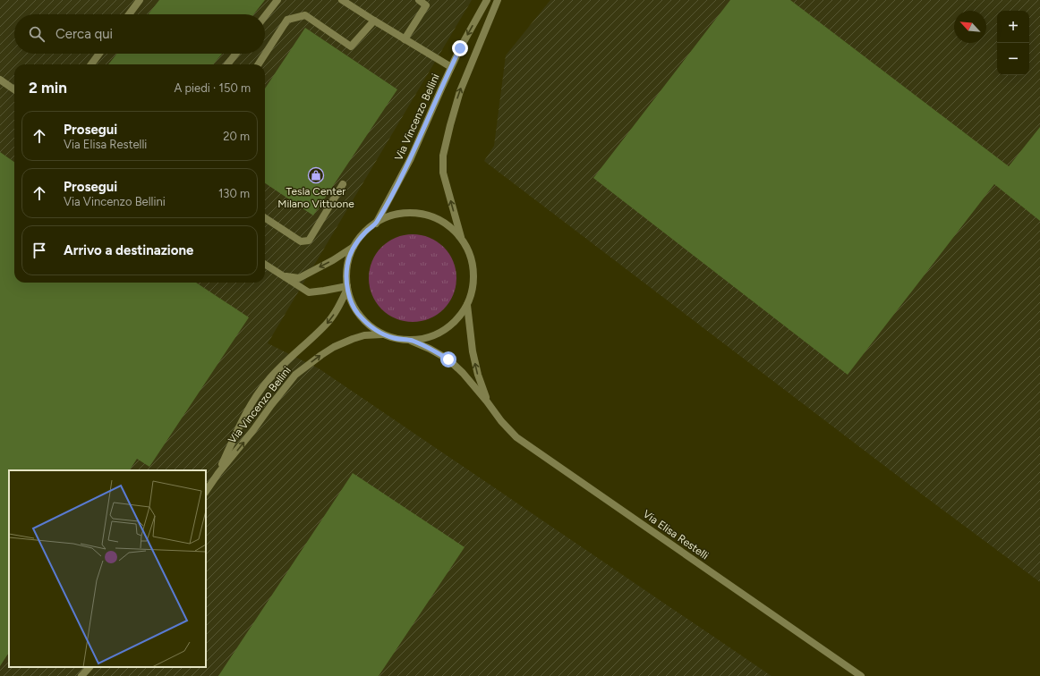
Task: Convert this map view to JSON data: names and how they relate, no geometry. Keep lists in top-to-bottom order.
{
  "streets": {
    "street": ["Via Vincenzo Bellini", "Via Elisa Restelli"]
  },
  "crossings": [
    ["Via Vincenzo Bellini", "Via Elisa Restelli"]
  ],
  "places": {
    "shop": ["Tesla Center Milano Vittuone"]
  },
  "north": "top left",
  "page": {
    "map_buttons": ["+", "−"],
    "search": "Cerca qui",
    "heading": ["2 min", "A piedi · 150 m"],
    "list": [
      ["Prosegui", "Via Elisa Restelli", "20 m"],
      ["Prosegui", "Via Vincenzo Bellini", "130 m"],
      "Arrivo a destinazione"
    ]
  }
}
